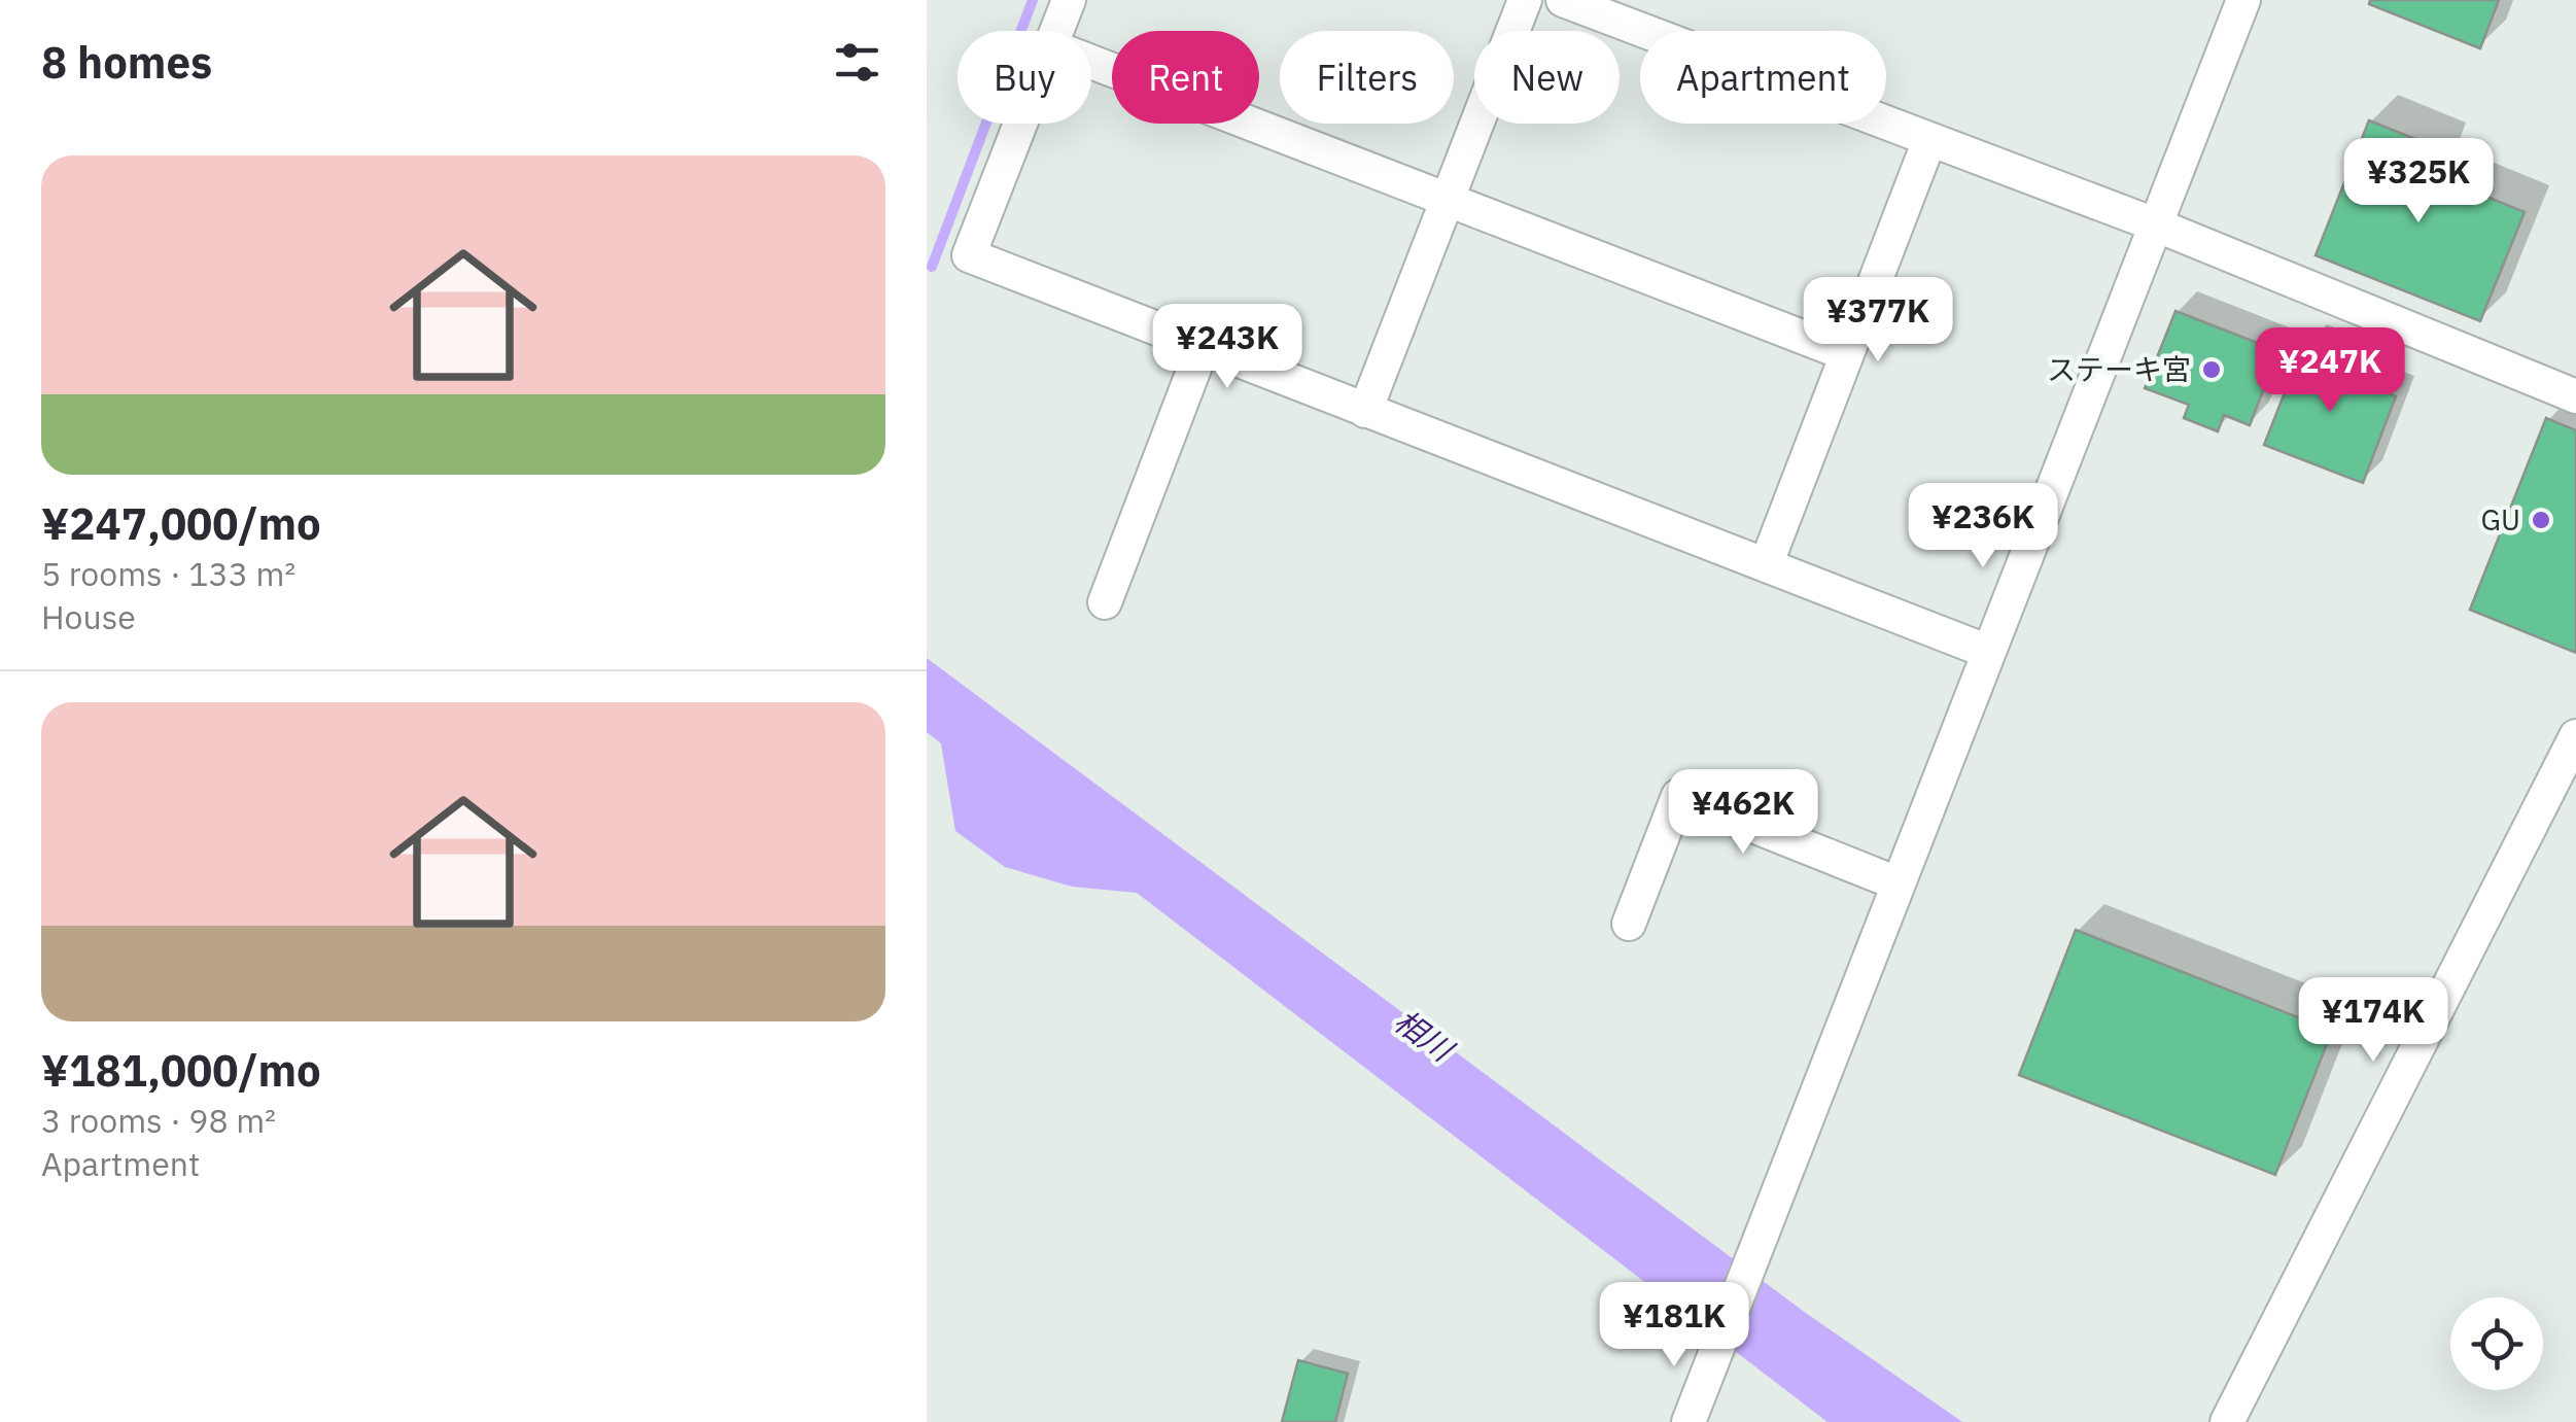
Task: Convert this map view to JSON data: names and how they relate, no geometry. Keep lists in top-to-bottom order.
{
  "water": ["相川"],
  "places": ["ステーキ宮", "GU"],
  "page": {
    "heading": "8 homes",
    "chip": [
      "Buy",
      "Rent",
      "Filters",
      "New",
      "Apartment"
    ],
    "list": [
      {
        "name": "¥247,000/mo",
        "note": "5 rooms · 133 m² · House"
      },
      {
        "name": "¥181,000/mo",
        "note": "3 rooms · 98 m² · Apartment"
      }
    ],
    "price": [
      "¥325K",
      "¥377K",
      "¥243K",
      "¥247K",
      "¥236K",
      "¥462K",
      "¥174K",
      "¥181K"
    ]
  }
}
